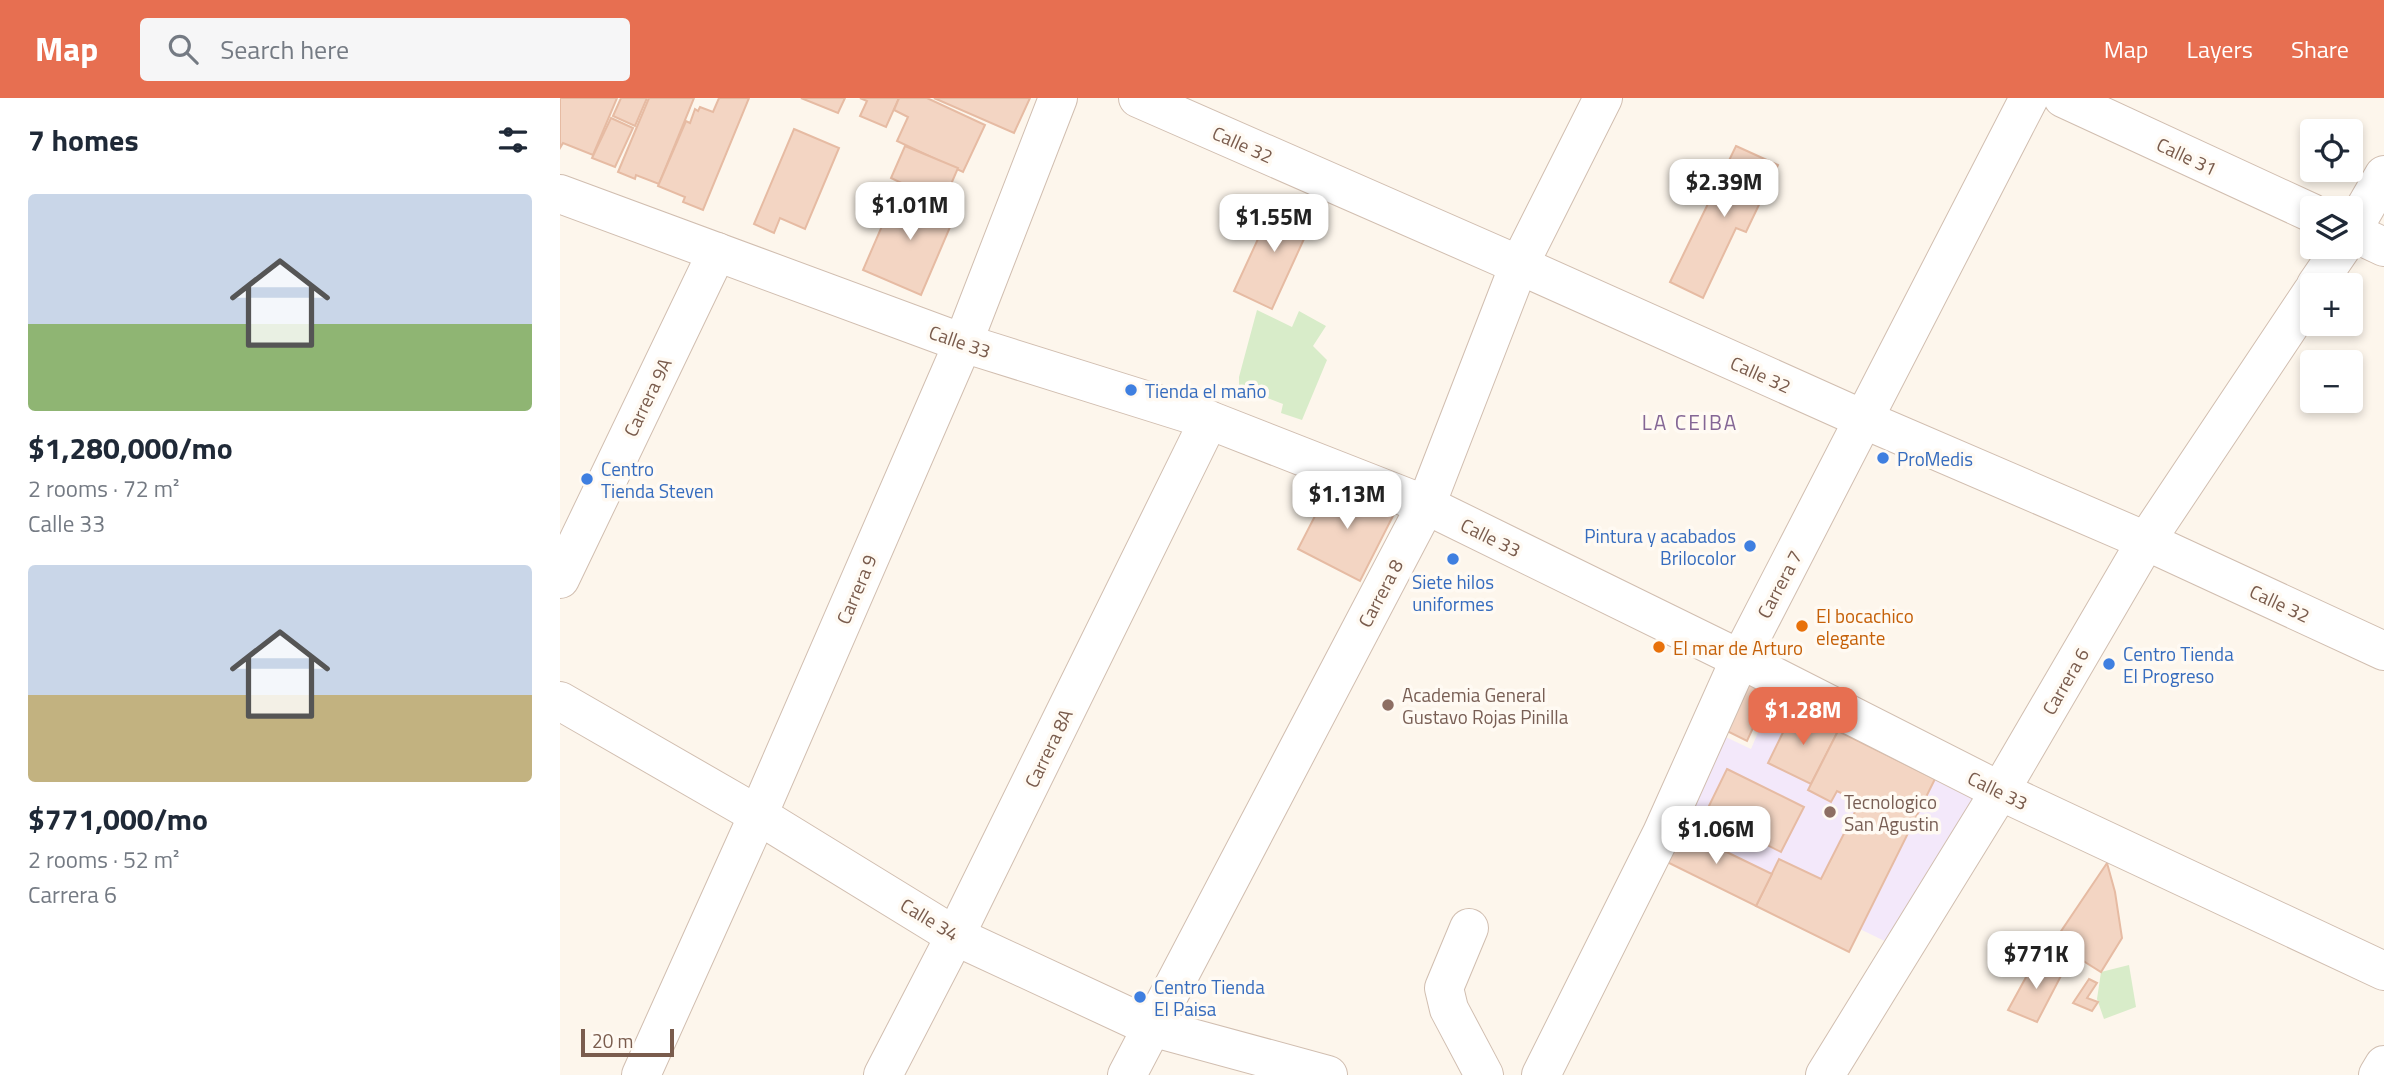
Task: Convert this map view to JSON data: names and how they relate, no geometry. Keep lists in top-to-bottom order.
{
  "streets": {
    "street": [
      "Calle 32",
      "Calle 31",
      "Calle 33",
      "Carrera 9A",
      "Carrera 7",
      "Carrera 9",
      "Carrera 8",
      "Carrera 6",
      "Carrera 8A",
      "Calle 34"
    ]
  },
  "crossings": [
    ["Calle 32", "Carrera 7"],
    ["Calle 32", "Carrera 8"],
    ["Calle 32", "Carrera 6"],
    ["Calle 33", "Carrera 9A"],
    ["Calle 33", "Carrera 7"],
    ["Calle 33", "Carrera 9"],
    ["Calle 33", "Carrera 8"],
    ["Calle 33", "Carrera 6"],
    ["Calle 33", "Carrera 8A"],
    ["Carrera 9", "Calle 34"],
    ["Carrera 8", "Calle 34"],
    ["Carrera 8A", "Calle 34"]
  ],
  "districts": ["LA CEIBA"],
  "places": [
    "Tienda el maño",
    "ProMedis",
    "Centro Tienda Steven",
    "Pintura y acabados Brilocolor",
    "Siete hilos uniformes",
    "El bocachico elegante",
    "El mar de Arturo",
    "Centro Tienda El Progreso",
    "Academia General Gustavo Rojas Pinilla",
    "Tecnologico San Agustin",
    "Centro Tienda El Paisa"
  ],
  "scale_bar": "20 m",
  "page": {
    "header": "Map",
    "search": "Search here",
    "nav": ["Map", "Layers", "Share"],
    "heading": "7 homes",
    "map_buttons": ["+", "−"],
    "price": [
      "$2.39M",
      "$1.01M",
      "$1.55M",
      "$1.13M",
      "$1.28M",
      "$1.06M",
      "$771K"
    ],
    "list": [
      {
        "name": "$1,280,000/mo",
        "note": "2 rooms · 72 m² · Calle 33"
      },
      {
        "name": "$771,000/mo",
        "note": "2 rooms · 52 m² · Carrera 6"
      }
    ],
    "scale": "20 m"
  }
}
